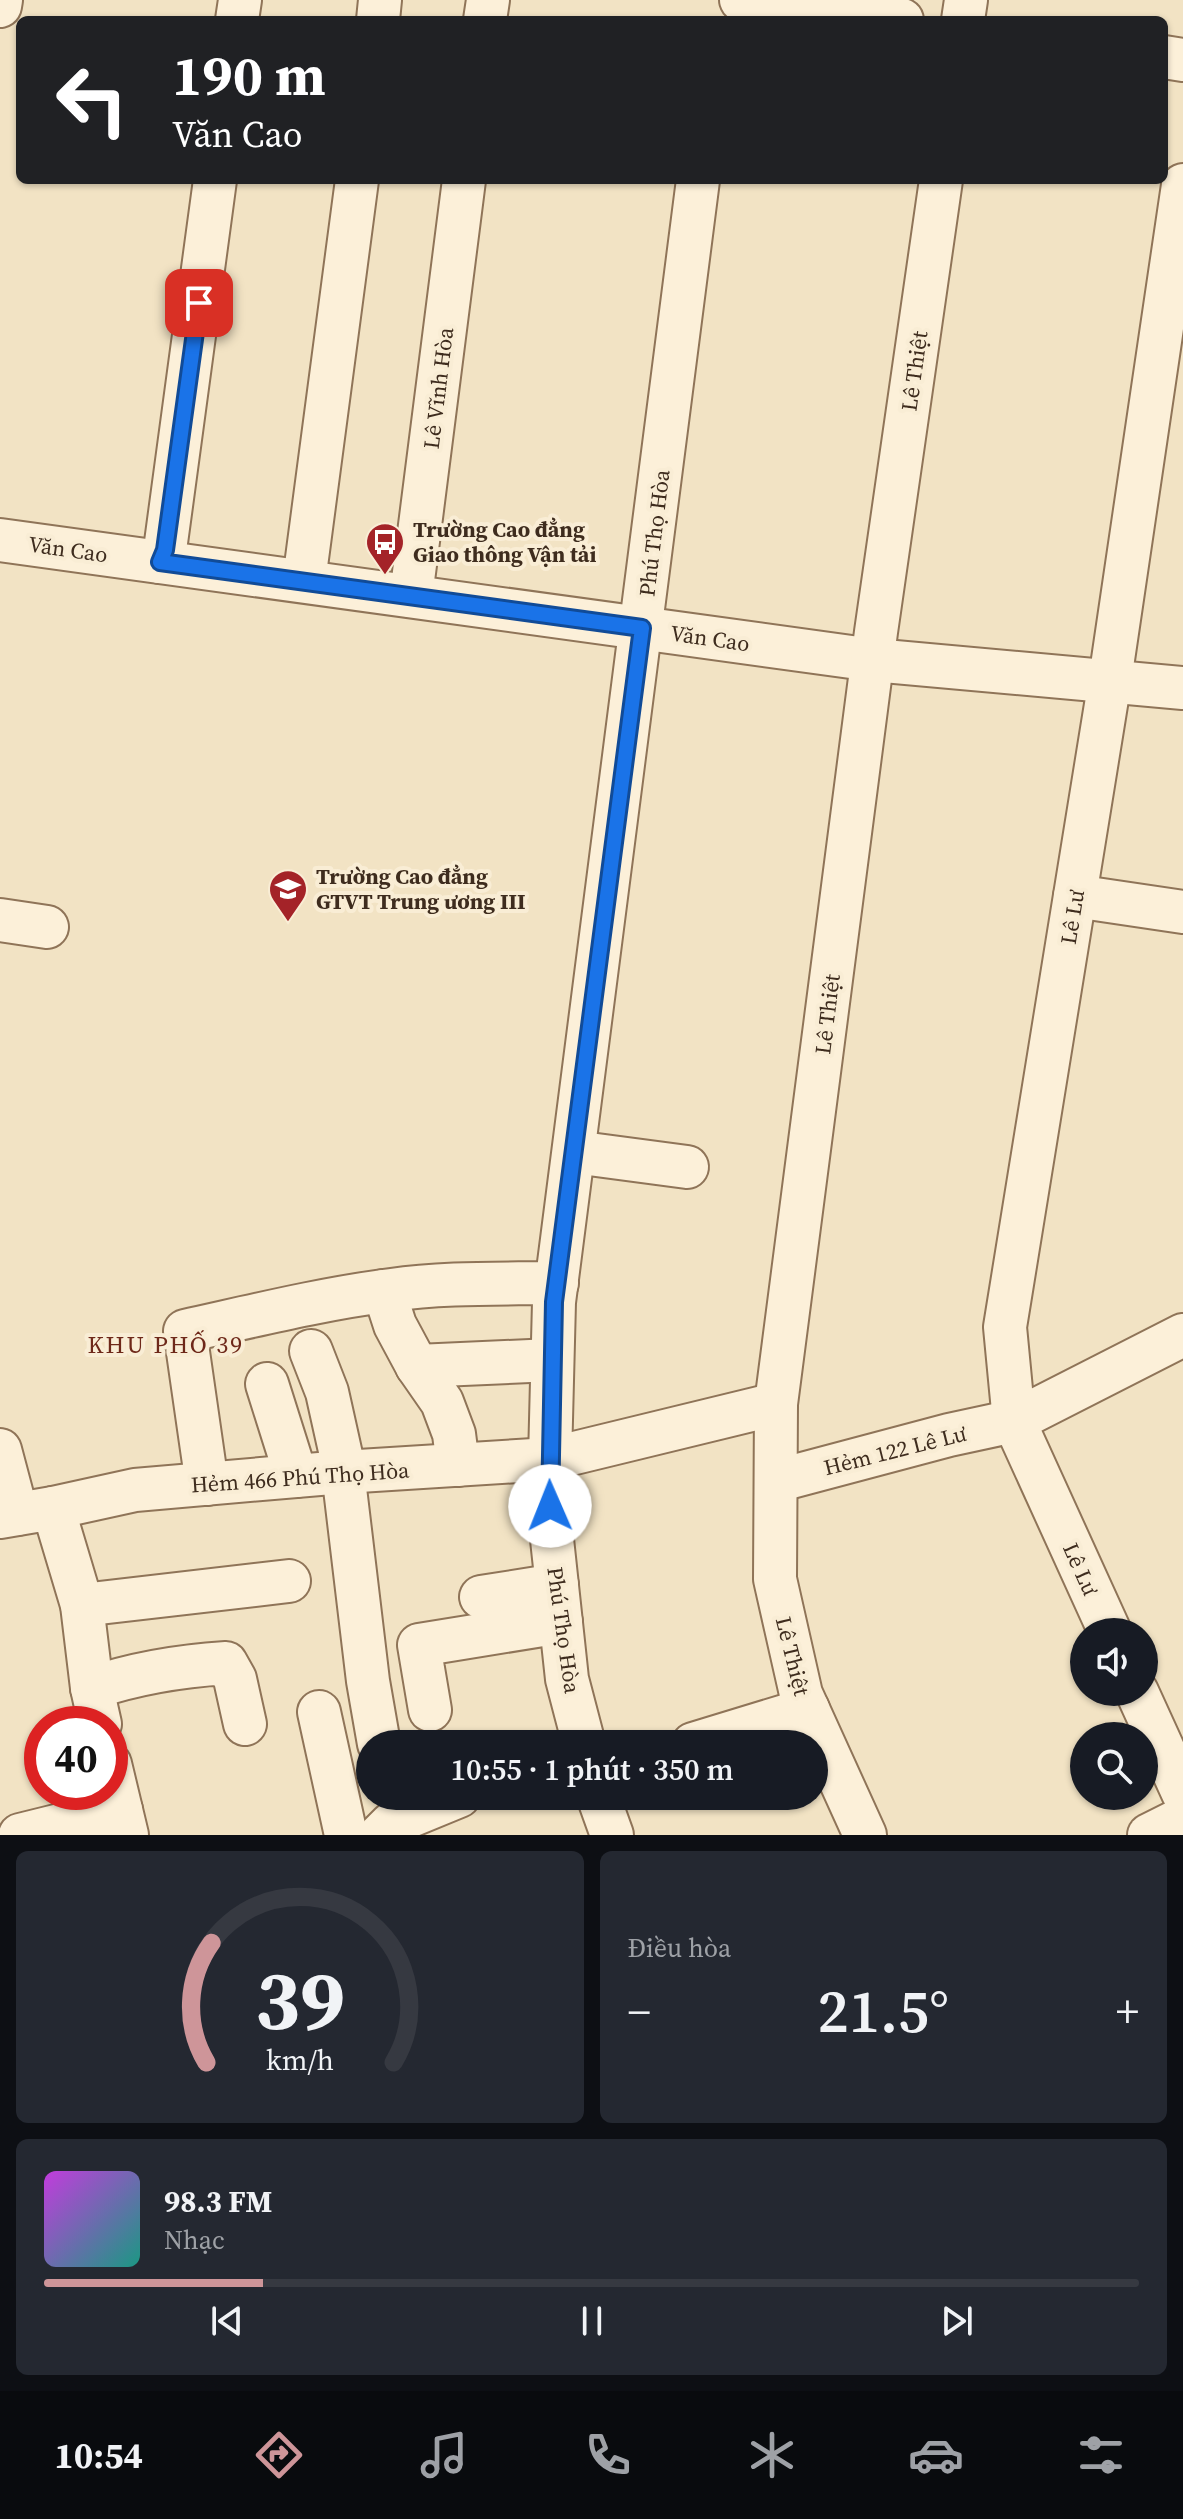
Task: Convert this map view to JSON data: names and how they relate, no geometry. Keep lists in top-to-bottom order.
{
  "streets": {
    "street": [
      "Lê Thiệt",
      "Lê Vĩnh Hòa",
      "Phú Thọ Hòa",
      "Văn Cao",
      "Lê Lư",
      "Hẻm 122 Lê Lư",
      "Hẻm 466 Phú Thọ Hòa"
    ]
  },
  "crossings": [
    ["Lê Thiệt", "Văn Cao"],
    ["Lê Thiệt", "Hẻm 122 Lê Lư"],
    ["Lê Thiệt", "Hẻm 466 Phú Thọ Hòa"],
    ["Lê Vĩnh Hòa", "Văn Cao"],
    ["Phú Thọ Hòa", "Văn Cao"],
    ["Phú Thọ Hòa", "Hẻm 466 Phú Thọ Hòa"],
    ["Văn Cao", "Lê Lư"],
    ["Lê Lư", "Hẻm 122 Lê Lư"]
  ],
  "districts": ["KHU PHỐ 39"],
  "places": {
    "bus stop": ["Trường Cao đẳng Giao thông Vận tải"],
    "school or university": ["Trường Cao đẳng GTVT Trung ương III"]
  },
  "page": {
    "turn": ["190 m", "Văn Cao"],
    "limit": "40",
    "trip": "10:55 · 1 phút · 350 m",
    "tile": "Điều hòa",
    "heat": ["−", "21.5°", "+"],
    "song": ["98.3 FM", "Nhạc"],
    "tabs": "10:54",
    "gauge": ["39", "km/h"]
  }
}
